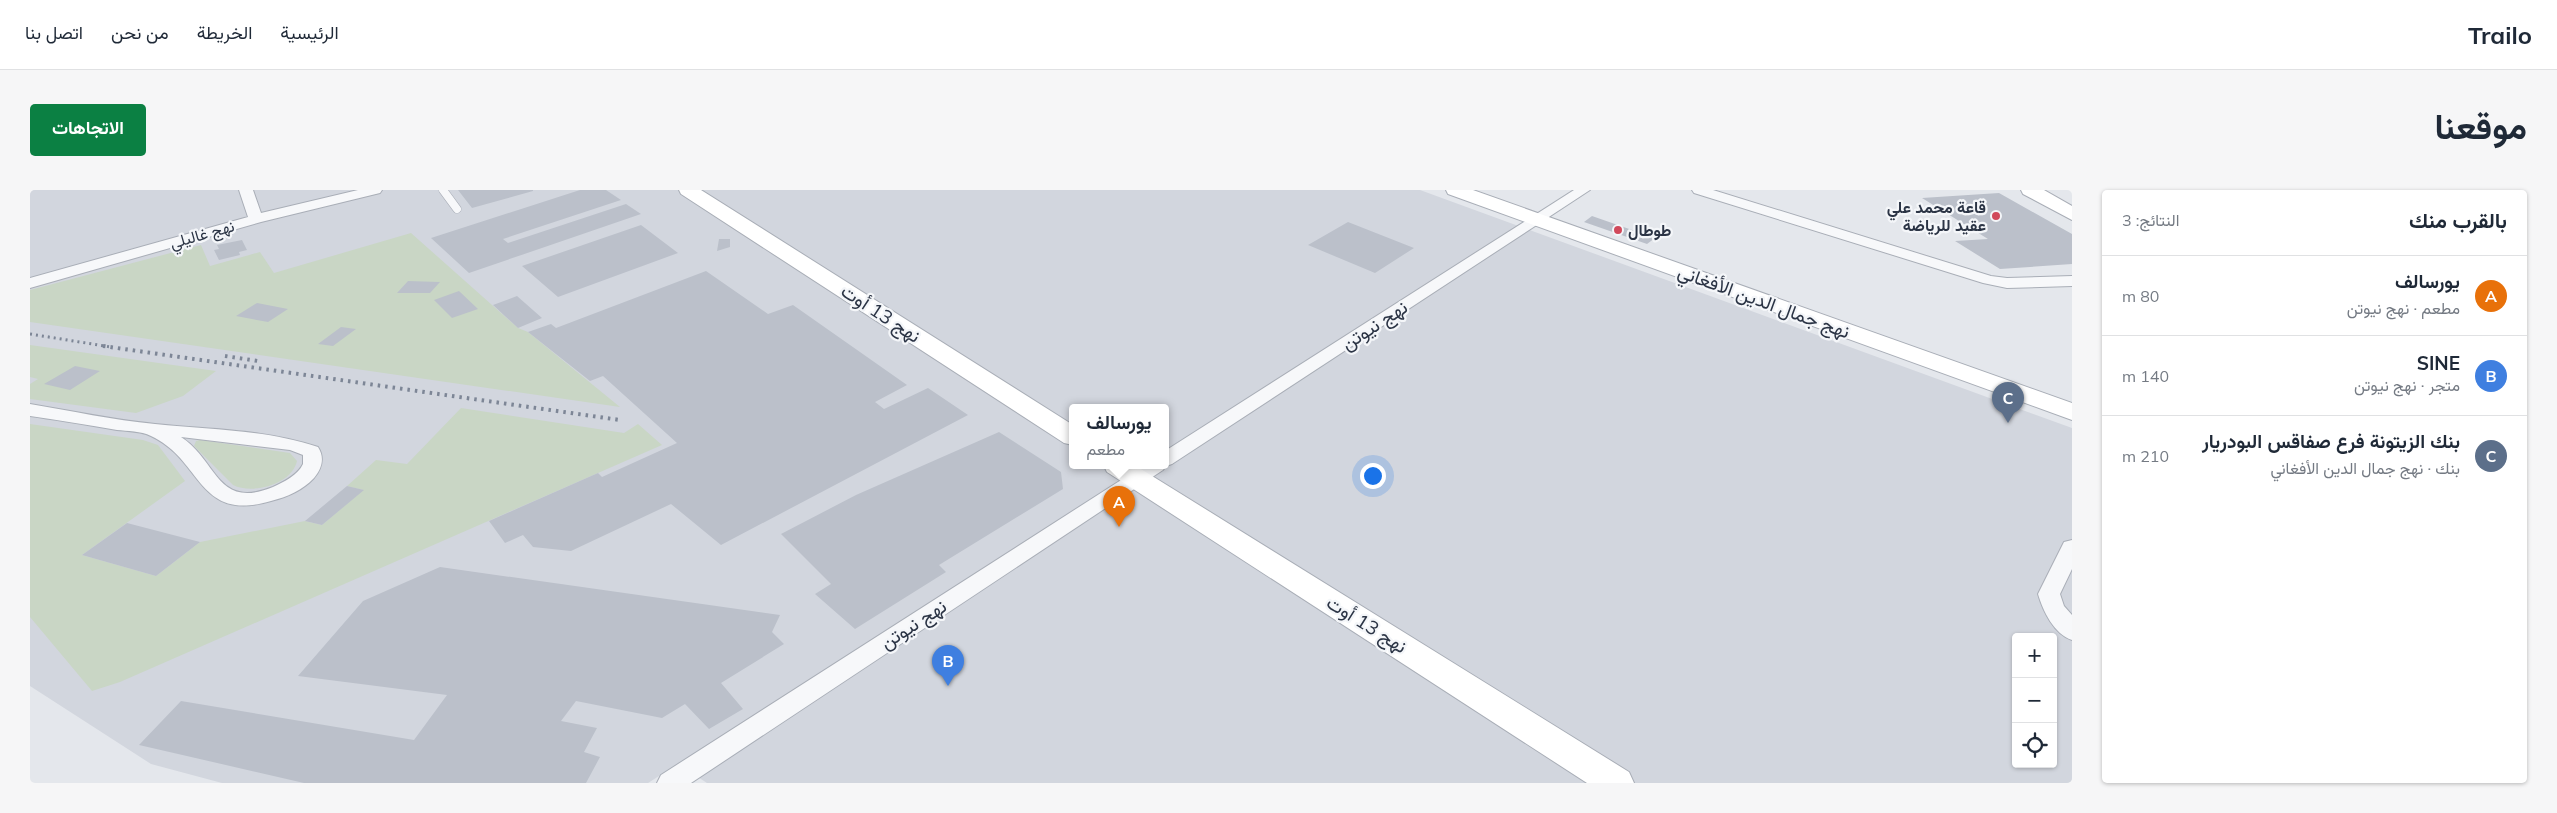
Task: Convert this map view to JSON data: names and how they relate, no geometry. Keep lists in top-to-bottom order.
{
  "streets": {
    "main road": ["نهج جمال الدين الأفغاني", "نهج 13 أوت"],
    "street": ["نهج غاليلي", "نهج نيوتن"]
  },
  "crossings": [
    ["نهج جمال الدين الأفغاني", "نهج نيوتن"],
    ["نهج 13 أوت", "نهج نيوتن"]
  ],
  "places": ["قاعة محمد علي عقيد للرياضة", "طوطال"],
  "page": {
    "header": "Trailo",
    "nav": [
      "الرئيسية",
      "الخريطة",
      "من نحن",
      "اتصل بنا"
    ],
    "title": "موقعنا",
    "buttons": "الاتجاهات",
    "heading": ["بالقرب منك", "النتائج: 3"],
    "list": [
      {
        "mark": "A",
        "name": "يورسالف",
        "note": "مطعم · نهج نيوتن",
        "value": "80 m"
      },
      {
        "mark": "B",
        "name": "SINE",
        "note": "متجر · نهج نيوتن",
        "value": "140 m"
      },
      {
        "mark": "C",
        "name": "بنك الزيتونة فرع صفاقس البودريار",
        "note": "بنك · نهج جمال الدين الأفغاني",
        "value": "210 m"
      }
    ],
    "pins": ["C", "A", "B"],
    "popup": ["يورسالف", "مطعم"],
    "map_buttons": ["+", "−"]
  }
}
